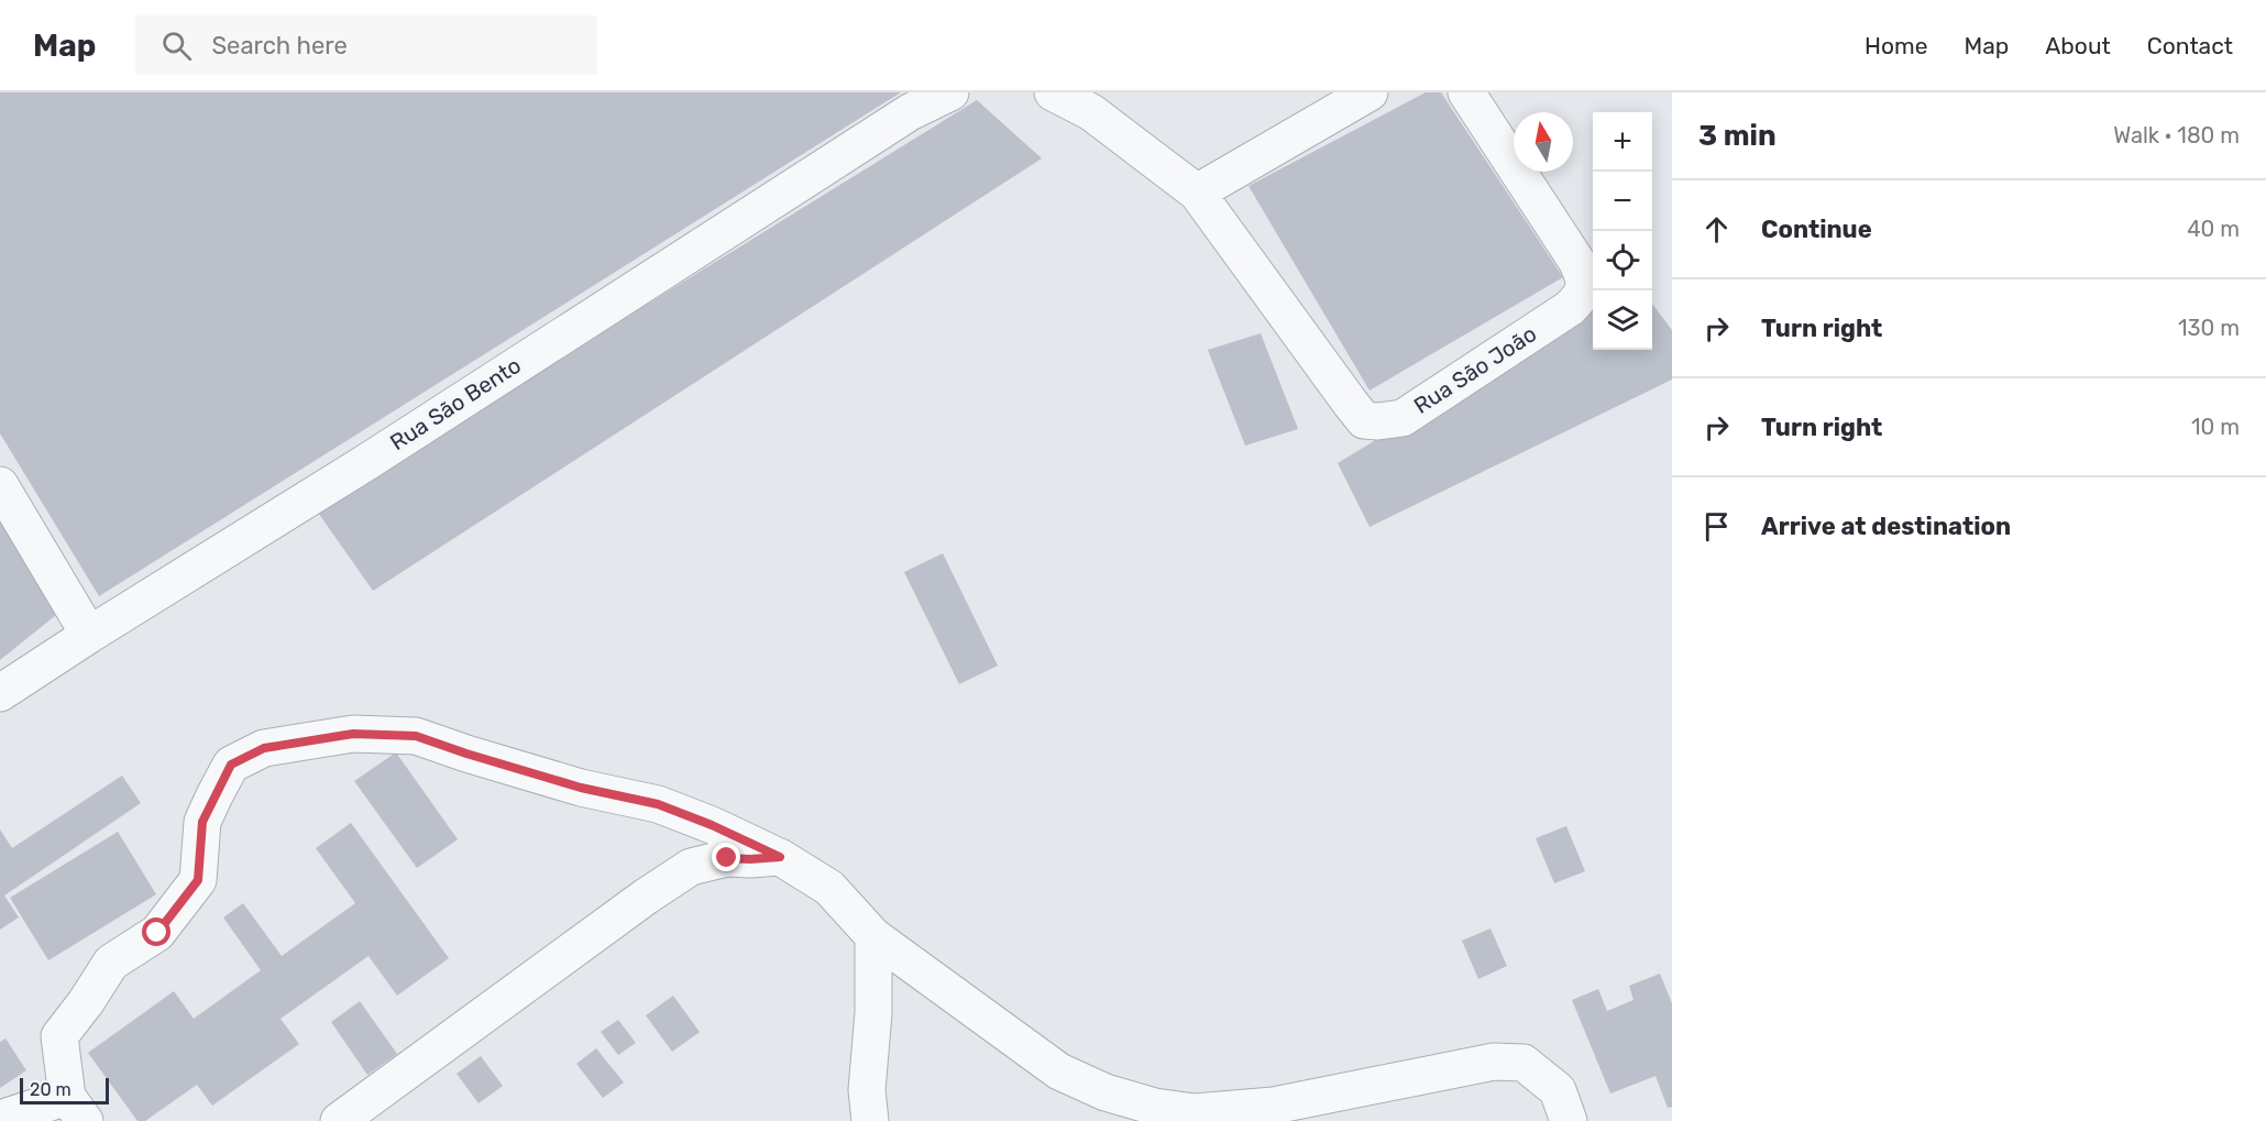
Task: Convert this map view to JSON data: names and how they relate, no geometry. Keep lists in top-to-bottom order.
{
  "streets": {
    "street": ["Rua São João", "Rua São Bento"]
  },
  "scale_bar": "20 m",
  "north": "top",
  "page": {
    "header": "Map",
    "search": "Search here",
    "nav": [
      "Home",
      "Map",
      "About",
      "Contact"
    ],
    "heading": ["3 min", "Walk · 180 m"],
    "map_buttons": ["+", "−"],
    "list": [
      ["Continue", "40 m"],
      ["Turn right", "130 m"],
      ["Turn right", "10 m"],
      "Arrive at destination"
    ],
    "scale": "20 m"
  }
}
